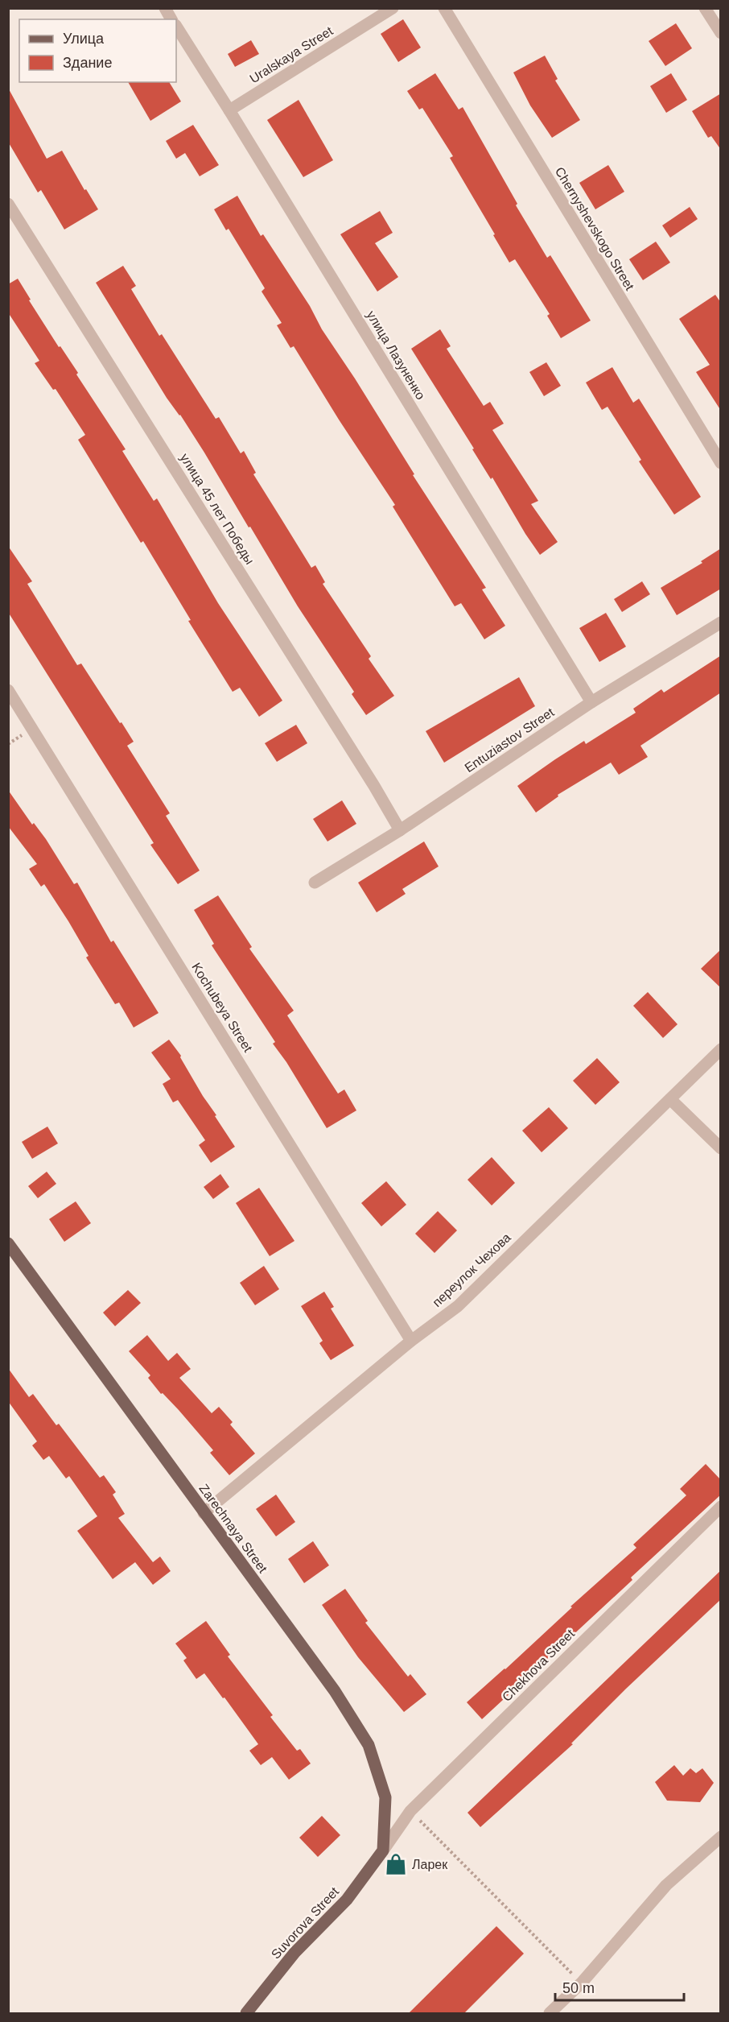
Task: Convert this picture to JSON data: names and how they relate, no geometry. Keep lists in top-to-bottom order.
{
  "streets": {
    "main road": ["Zarechnaya Street", "Suvorova Street"],
    "street": [
      "Uralskaya Street",
      "Chernyshevskogo Street",
      "улица Лазуненко",
      "улица 45 лет Победы",
      "Entuziastov Street",
      "Kochubeya Street",
      "переулок Чехова",
      "Chekhova Street"
    ]
  },
  "crossings": [
    ["Uralskaya Street", "улица Лазуненко"],
    ["улица Лазуненко", "Entuziastov Street"],
    ["улица 45 лет Победы", "Entuziastov Street"],
    ["Kochubeya Street", "переулок Чехова"],
    ["переулок Чехова", "Zarechnaya Street"],
    ["Zarechnaya Street", "Chekhova Street"],
    ["Zarechnaya Street", "Suvorova Street"],
    ["Chekhova Street", "Suvorova Street"]
  ],
  "places": {
    "shop": ["Ларек"]
  },
  "legend": ["Улица", "Здание"],
  "scale_bar": "50 m"
}
